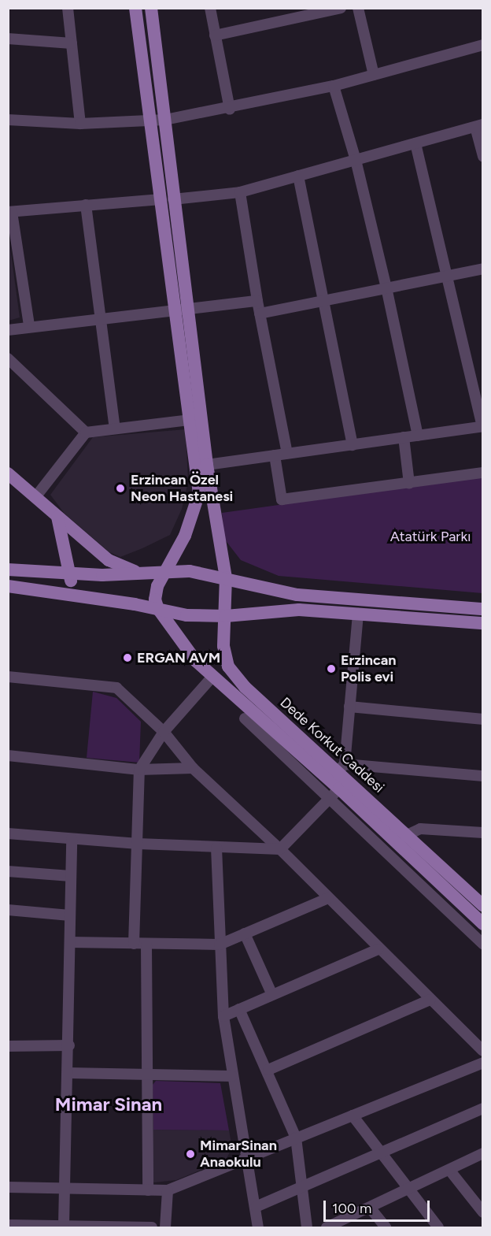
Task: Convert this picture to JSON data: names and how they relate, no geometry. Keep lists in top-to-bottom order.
{
  "streets": {
    "main road": ["Dede Korkut Caddesi"]
  },
  "districts": ["Mimar Sinan"],
  "parks": ["Atatürk Parkı"],
  "places": [
    "Erzincan Özel Neon Hastanesi",
    "ERGAN AVM",
    "Erzincan Polis evi",
    "MimarSinan Anaokulu"
  ],
  "scale_bar": "100 m"
}
